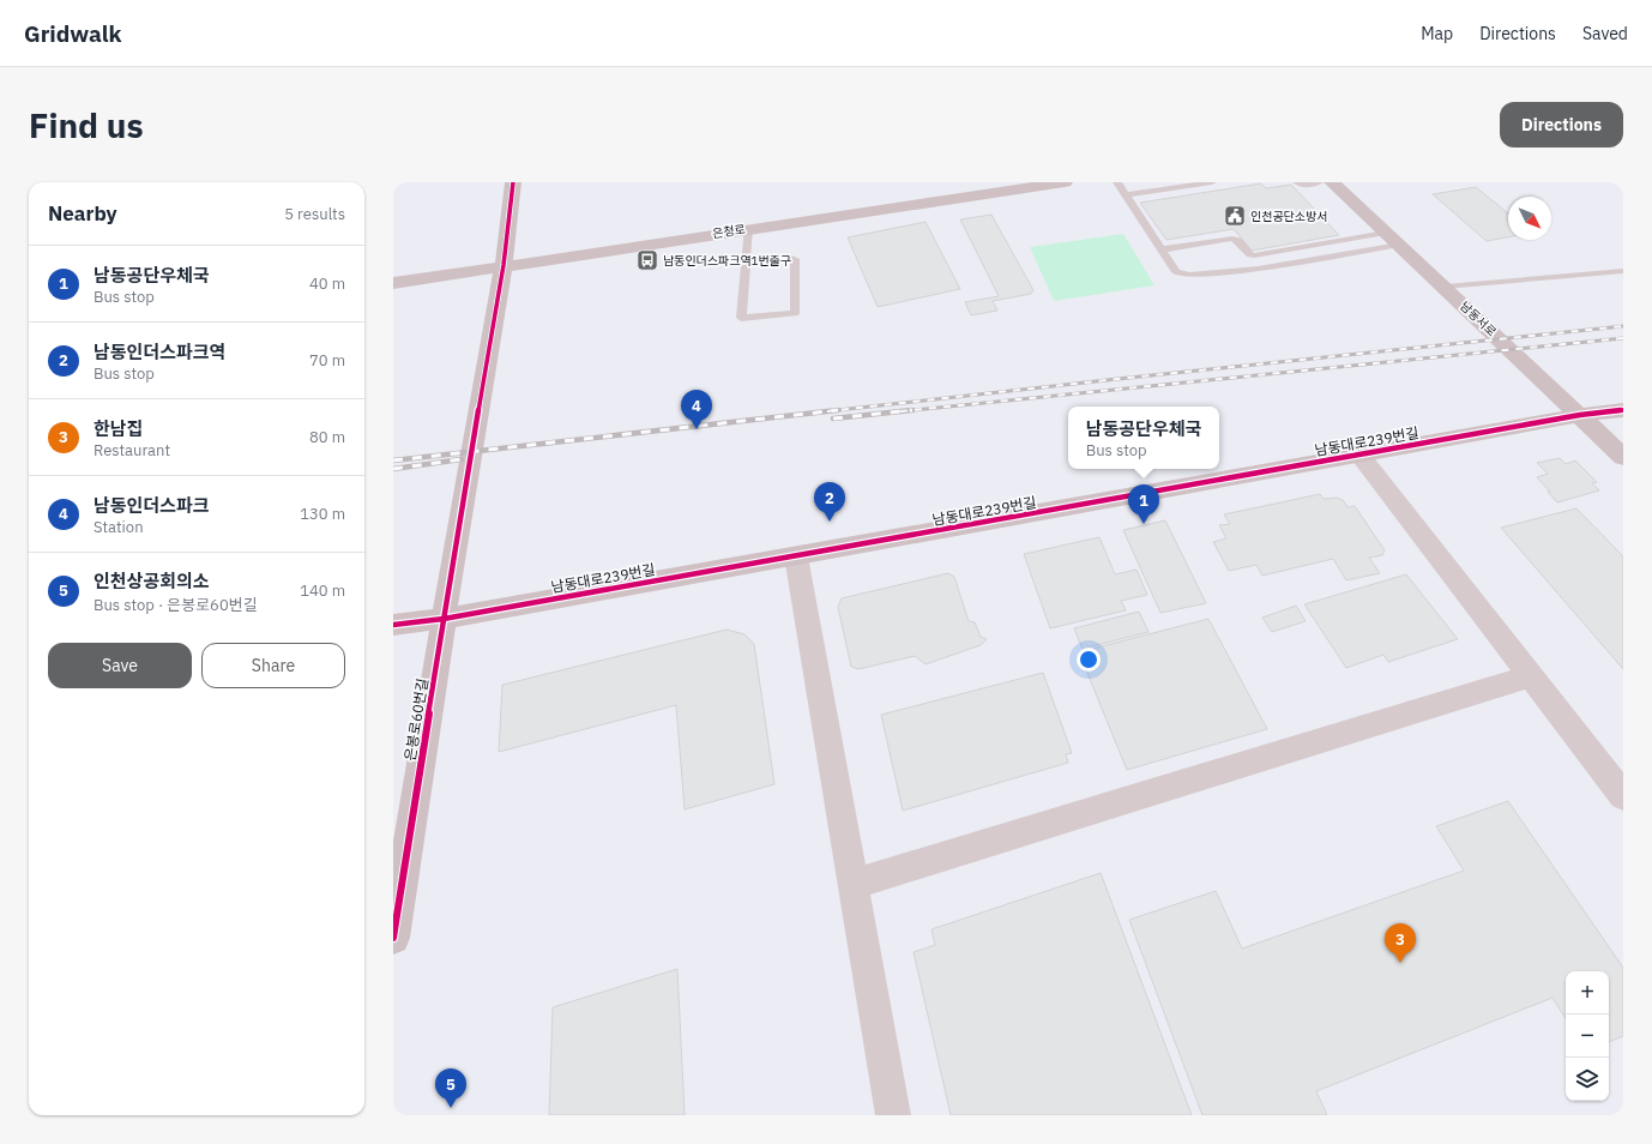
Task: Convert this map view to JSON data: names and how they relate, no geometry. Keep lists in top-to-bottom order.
{
  "streets": {
    "street": [
      "은청로",
      "남동서로",
      "남동대로239번길",
      "은봉로60번길"
    ]
  },
  "crossings": [
    ["은청로", "은봉로60번길"],
    ["남동서로", "남동대로239번길"],
    ["남동대로239번길", "은봉로60번길"]
  ],
  "places": {
    "public building": ["인천공단소방서"],
    "bus stop": ["남동인더스파크역1번출구"]
  },
  "north": "bottom right",
  "page": {
    "header": "Gridwalk",
    "nav": ["Map", "Directions", "Saved"],
    "buttons": [
      "Directions",
      ["Save", "Share"]
    ],
    "title": "Find us",
    "heading": ["Nearby", "5 results"],
    "list": [
      {
        "mark": "1",
        "name": "남동공단우체국",
        "note": "Bus stop",
        "value": "40 m"
      },
      {
        "mark": "2",
        "name": "남동인더스파크역",
        "note": "Bus stop",
        "value": "70 m"
      },
      {
        "mark": "3",
        "name": "한남집",
        "note": "Restaurant",
        "value": "80 m"
      },
      {
        "mark": "4",
        "name": "남동인더스파크",
        "note": "Station",
        "value": "130 m"
      },
      {
        "mark": "5",
        "name": "인천상공회의소",
        "note": "Bus stop · 은봉로60번길",
        "value": "140 m"
      }
    ],
    "pins": [
      "4",
      "2",
      "1",
      "3",
      "5"
    ],
    "popup": ["남동공단우체국", "Bus stop"],
    "map_buttons": ["+", "−"]
  }
}
